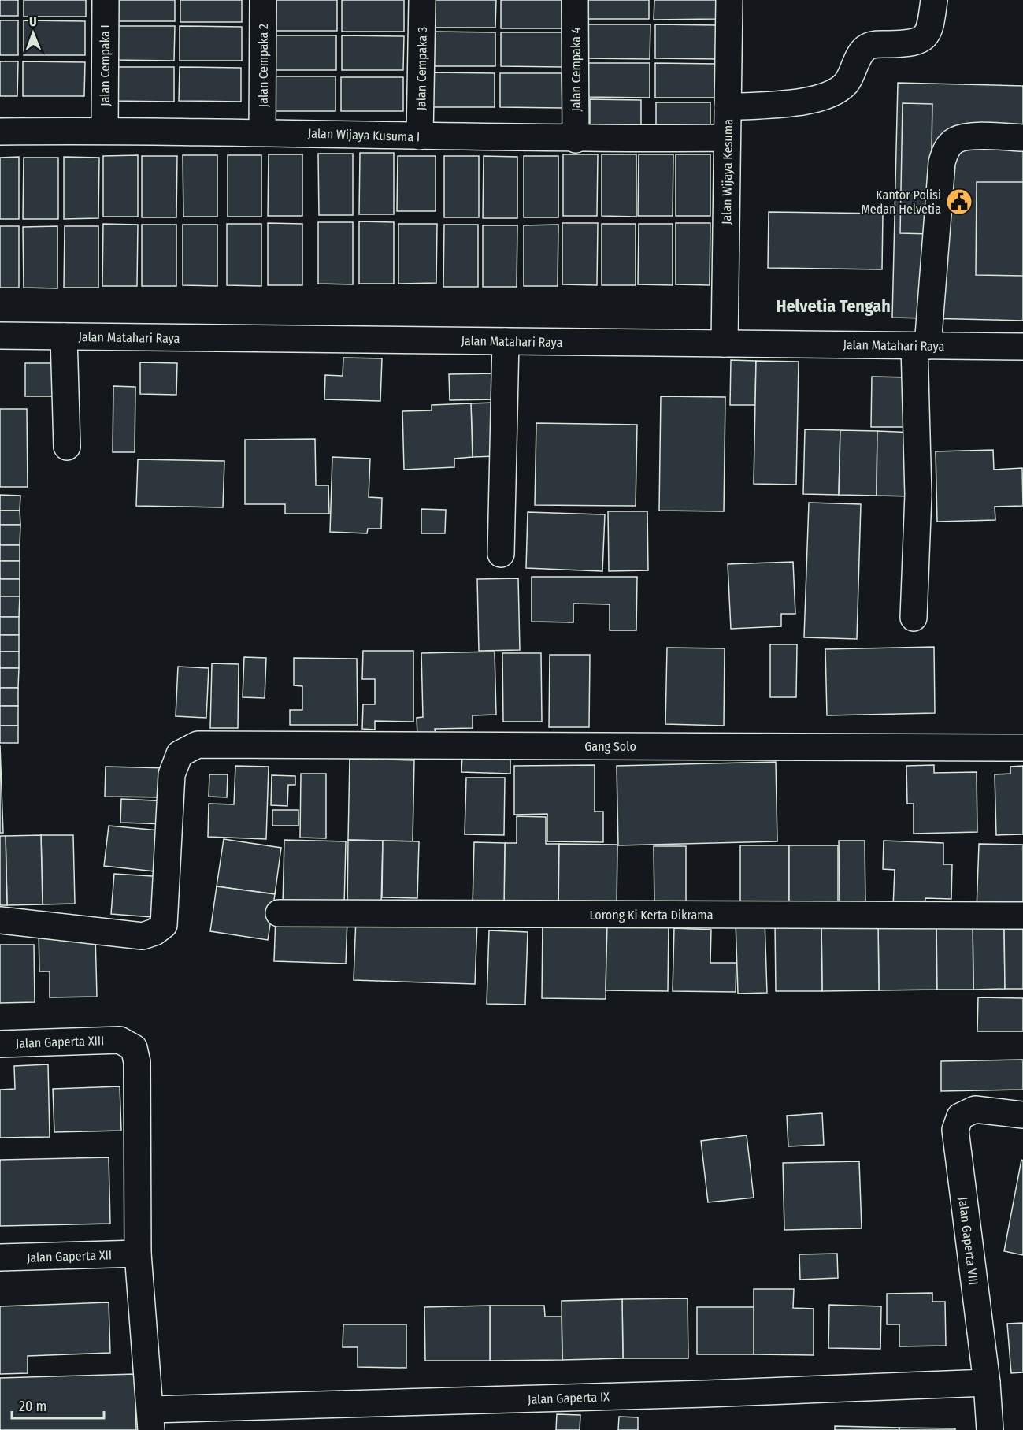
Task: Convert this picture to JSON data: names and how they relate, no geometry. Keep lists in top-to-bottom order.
{
  "streets": {
    "street": [
      "Jalan Cempaka I",
      "Jalan Cempaka 2",
      "Jalan Cempaka 3",
      "Jalan Cempaka 4",
      "Jalan Wijaya Kusuma I",
      "Jalan Wijaya Kesuma",
      "Jalan Matahari Raya",
      "Gang Solo",
      "Lorong Ki Kerta Dikrama",
      "Jalan Gaperta XIII",
      "Jalan Gaperta VIII",
      "Jalan Gaperta XII",
      "Jalan Gaperta IX"
    ]
  },
  "crossings": [
    ["Jalan Cempaka I", "Jalan Wijaya Kusuma I"],
    ["Jalan Cempaka 2", "Jalan Wijaya Kusuma I"],
    ["Jalan Cempaka 3", "Jalan Wijaya Kusuma I"],
    ["Jalan Cempaka 4", "Jalan Wijaya Kusuma I"],
    ["Jalan Wijaya Kusuma I", "Jalan Wijaya Kesuma"],
    ["Jalan Wijaya Kesuma", "Jalan Matahari Raya"],
    ["Jalan Gaperta XIII", "Jalan Gaperta XII"],
    ["Jalan Gaperta VIII", "Jalan Gaperta IX"]
  ],
  "districts": ["Helvetia Tengah"],
  "places": {
    "public building": ["Kantor Polisi Medan Helvetia"]
  },
  "scale_bar": "20 m",
  "north": "top"
}
